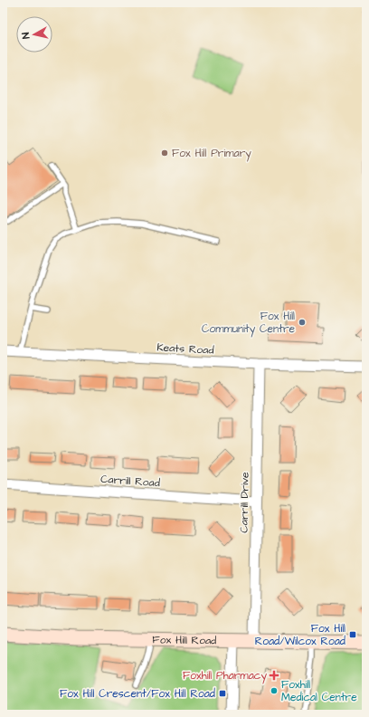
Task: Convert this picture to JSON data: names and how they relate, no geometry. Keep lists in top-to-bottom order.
{
  "streets": {
    "street": [
      "Keats Road",
      "Carrill Road",
      "Carrill Drive",
      "Fox Hill Road"
    ]
  },
  "crossings": [
    ["Keats Road", "Carrill Drive"],
    ["Carrill Road", "Carrill Drive"],
    ["Carrill Drive", "Fox Hill Road"]
  ],
  "places": {
    "other": ["Fox Hill Primary", "Fox Hill Community Centre", "Foxhill Medical Centre"],
    "transit": ["Fox Hill Road/Wilcox Road", "Fox Hill Crescent/Fox Hill Road"],
    "health": ["Foxhill Pharmacy"]
  },
  "north": "left"
}
